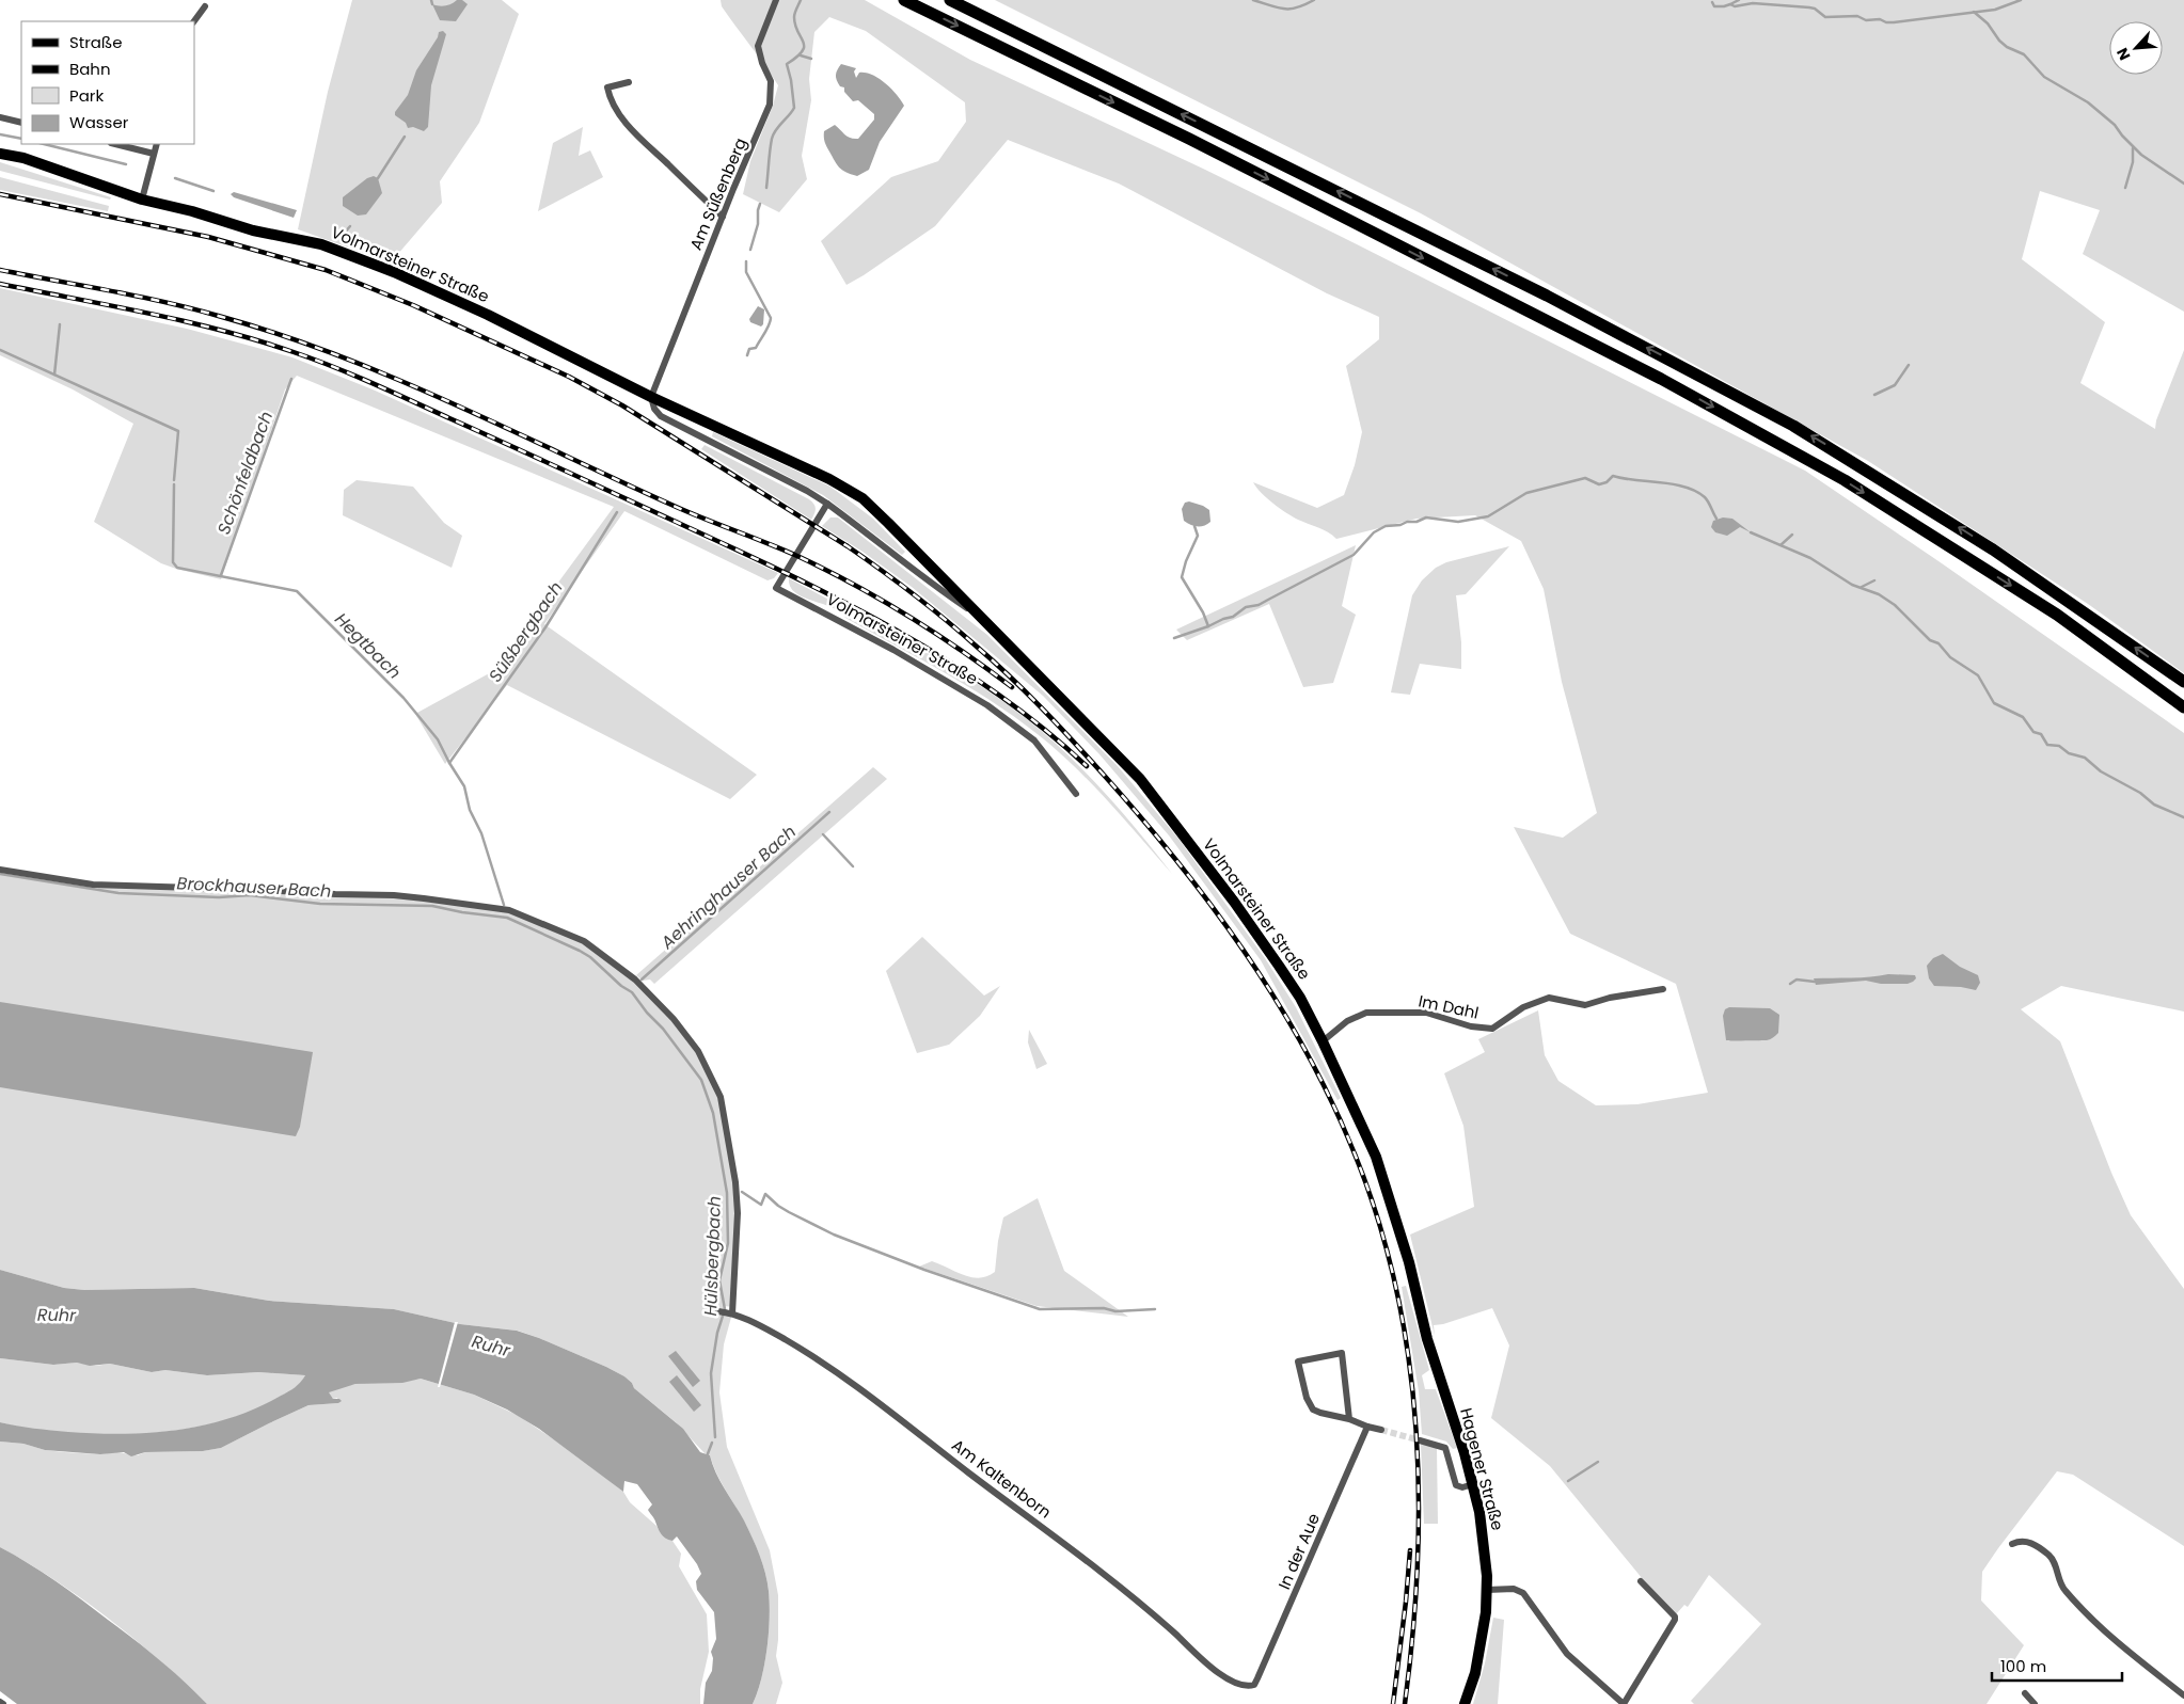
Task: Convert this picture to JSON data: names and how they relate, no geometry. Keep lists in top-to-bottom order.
{
  "streets": {
    "main road": ["Volmarsteiner Straße", "Hagener Straße"],
    "street": [
      "Am Süßenberg",
      "Im Dahl",
      "Am Kaltenborn",
      "In der Aue"
    ]
  },
  "crossings": [
    ["Am Süßenberg", "Volmarsteiner Straße"],
    ["Volmarsteiner Straße", "Im Dahl"],
    ["Volmarsteiner Straße", "Hagener Straße"],
    ["Am Kaltenborn", "In der Aue"]
  ],
  "water": [
    "Schönfeldbach",
    "Süßbergbach",
    "Hegtbach",
    "Brockhauser Bach",
    "Aehringhauser Bach",
    "Hülsbergbach",
    "Ruhr"
  ],
  "legend": [
    "Straße",
    "Bahn",
    "Park",
    "Wasser"
  ],
  "scale_bar": "100 m",
  "north": "bottom left"
}
